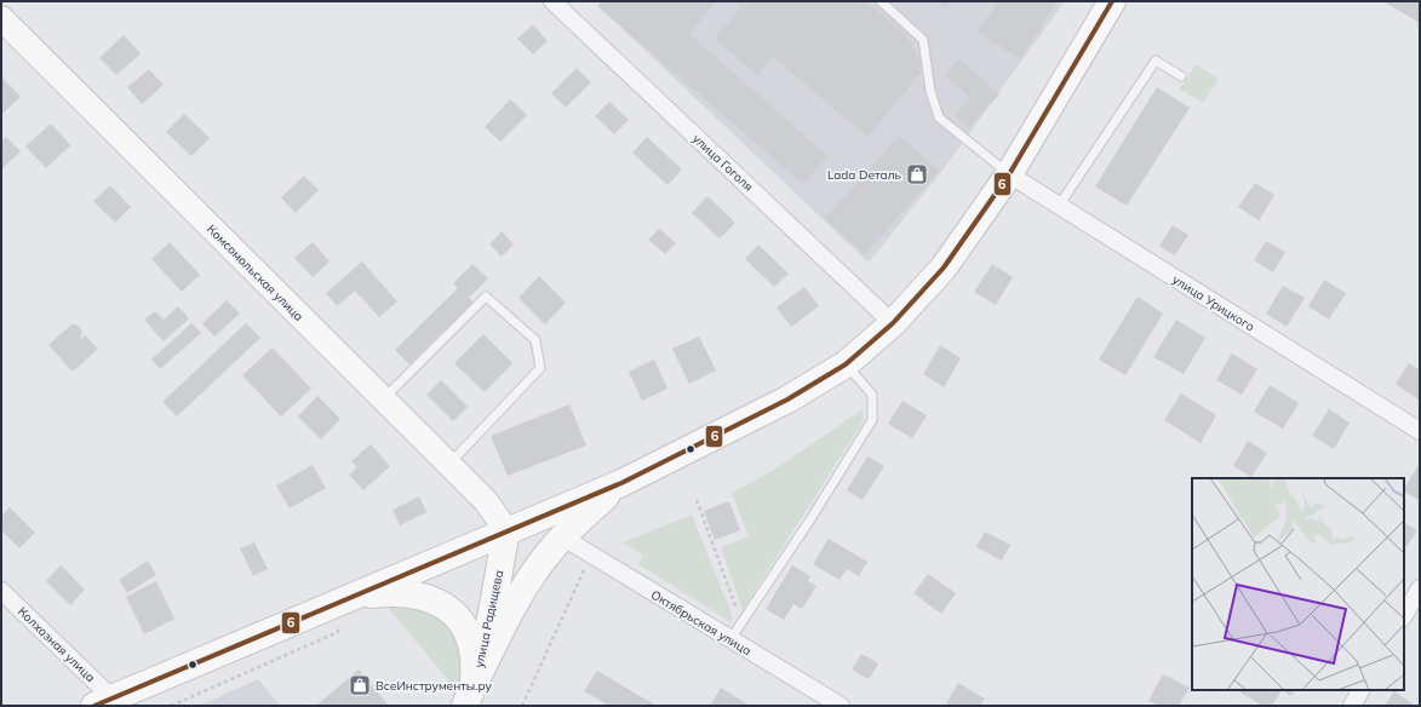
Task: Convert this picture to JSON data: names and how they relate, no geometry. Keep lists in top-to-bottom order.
{
  "streets": {
    "main road": ["улица Радищева"],
    "street": [
      "улица Гоголя",
      "Комсомольская улица",
      "улица Урицкого",
      "Октябрьская улица",
      "Колхозная улица"
    ]
  },
  "crossings": [
    ["Комсомольская улица", "улица Радищева"]
  ],
  "places": {
    "shop": ["Lada Dеталь", "ВсеИнструменты.ру"]
  },
  "lines": ["transit line 6"]
}
